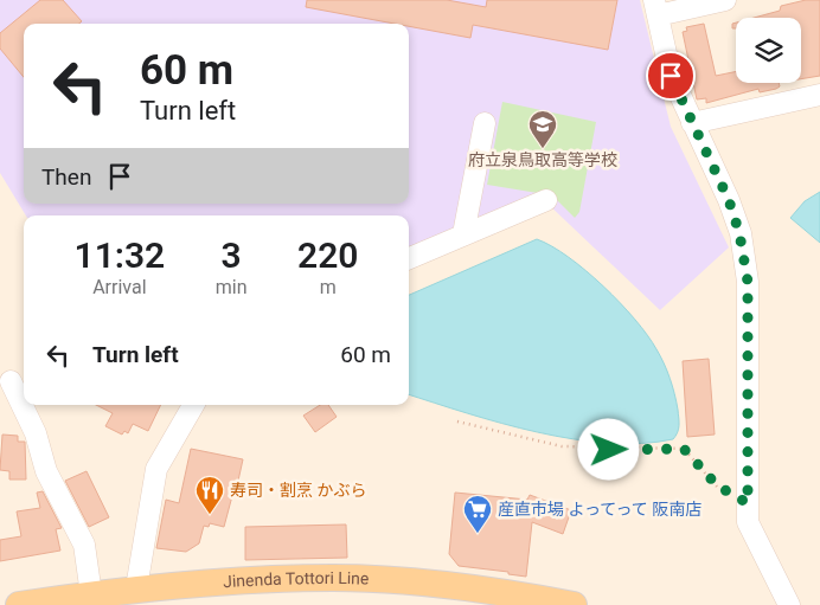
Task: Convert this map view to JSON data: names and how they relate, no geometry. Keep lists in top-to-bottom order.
{
  "streets": {
    "main road": ["Jinenda Tottori Line"]
  },
  "places": {
    "school or university": ["府立泉鳥取高等学校"],
    "restaurant": ["寿司・割烹 かぶら"],
    "supermarket": ["産直市場 よってって 阪南店"]
  },
  "page": {
    "turn": ["60 m", "Turn left"],
    "then": "Then",
    "eta": [
      "11:32",
      "Arrival",
      "3",
      "min",
      "220",
      "m"
    ],
    "list": [
      {
        "name": "Turn left",
        "value": "60 m"
      }
    ]
  }
}
